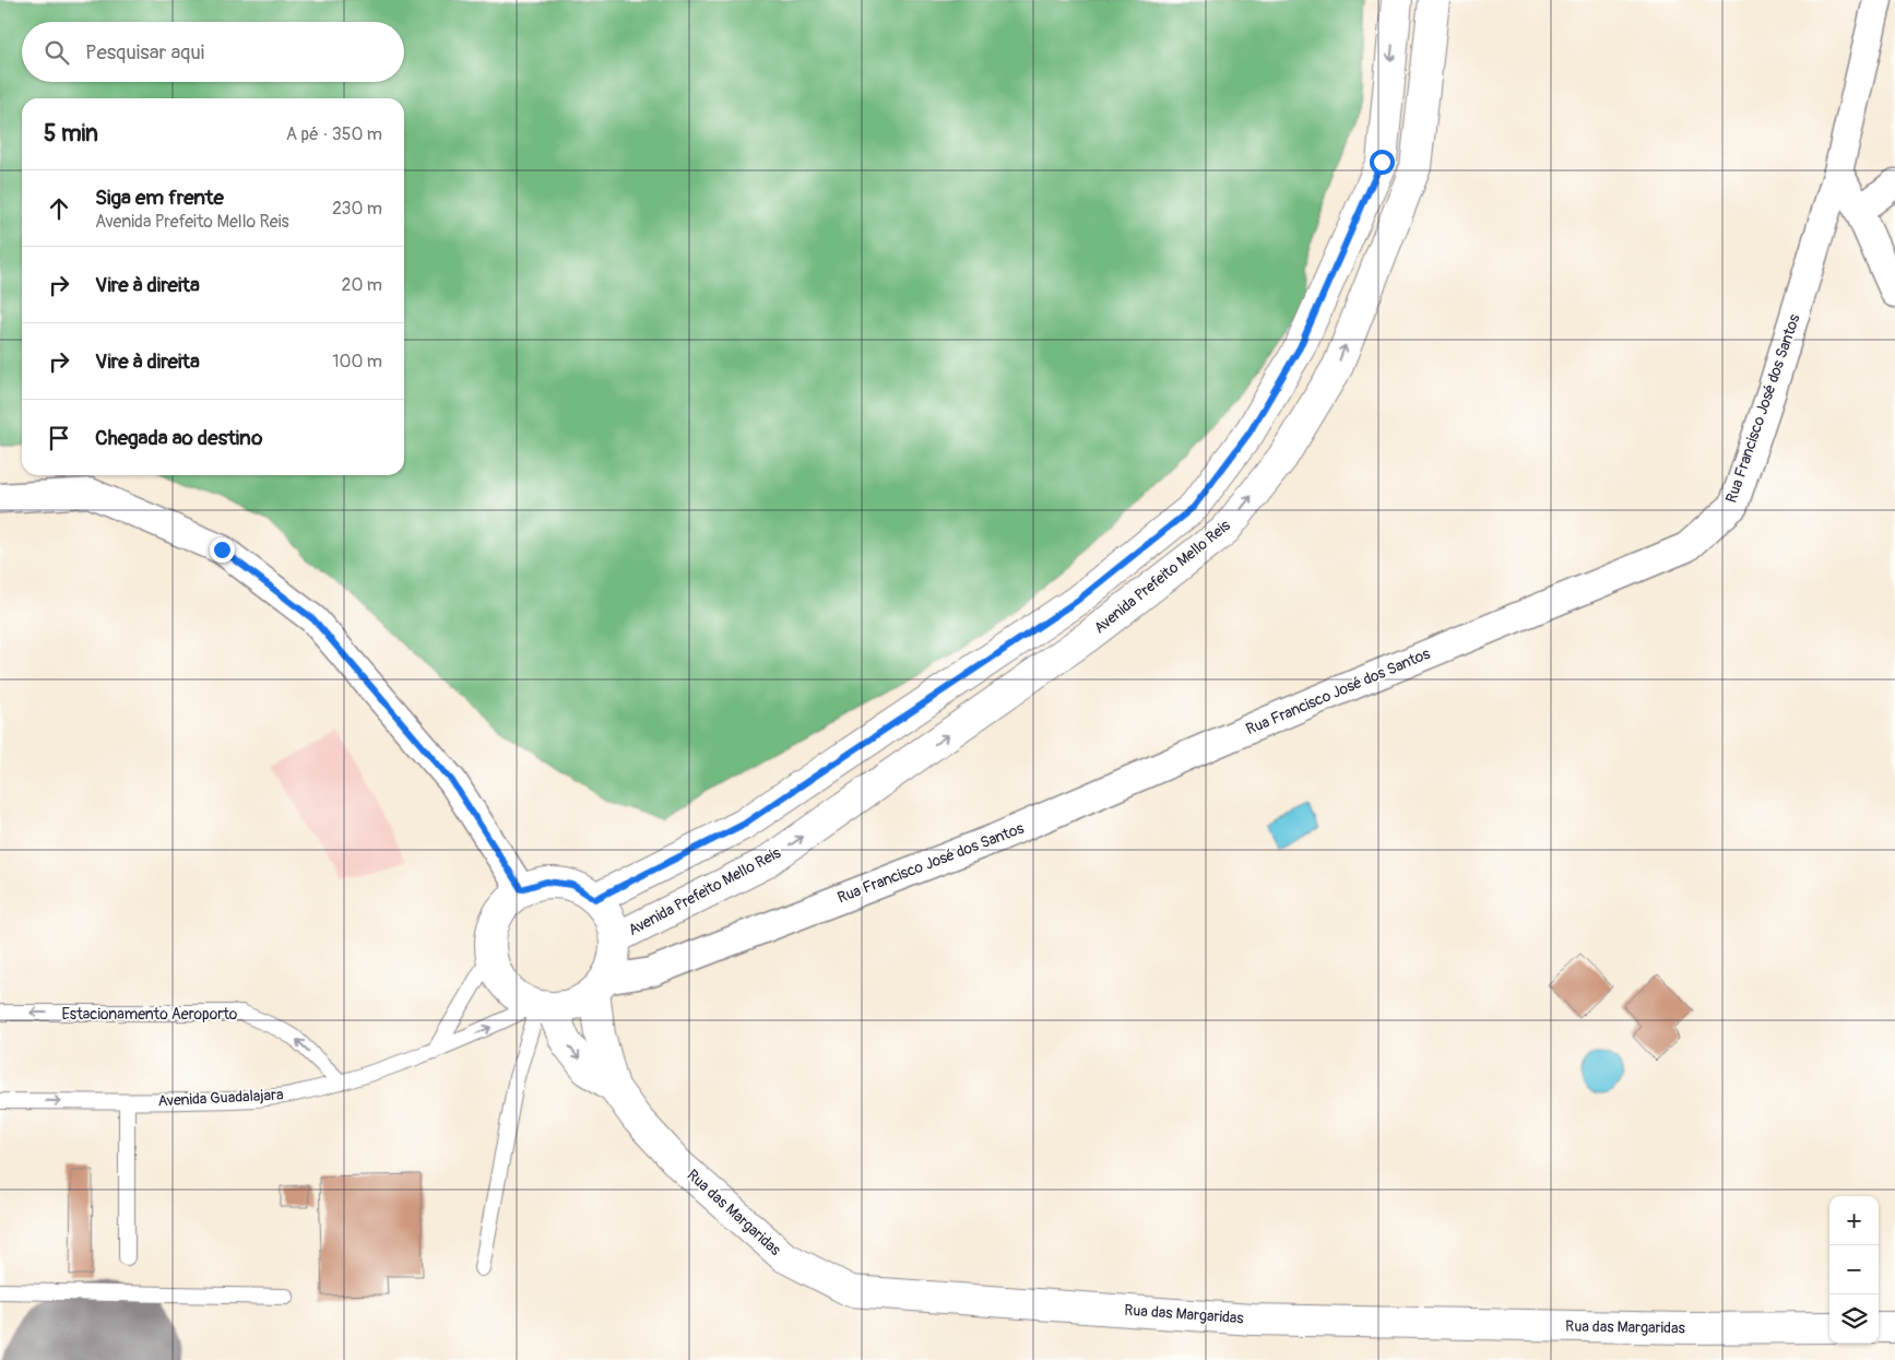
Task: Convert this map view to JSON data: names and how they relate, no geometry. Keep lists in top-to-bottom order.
{
  "streets": {
    "street": ["Rua Francisco José dos Santos", "Avenida Prefeito Mello Reis", "Rua das Margaridas"],
    "lane": ["Estacionamento Aeroporto", "Avenida Guadalajara"]
  },
  "crossings": [
    ["Rua Francisco José dos Santos", "Avenida Prefeito Mello Reis"],
    ["Rua Francisco José dos Santos", "Avenida Guadalajara"],
    ["Rua Francisco José dos Santos", "Rua das Margaridas"],
    ["Avenida Prefeito Mello Reis", "Avenida Guadalajara"],
    ["Avenida Prefeito Mello Reis", "Rua das Margaridas"],
    ["Estacionamento Aeroporto", "Avenida Guadalajara"],
    ["Avenida Guadalajara", "Rua das Margaridas"]
  ],
  "one_way": ["Estacionamento Aeroporto", "Avenida Guadalajara"],
  "page": {
    "search": "Pesquisar aqui",
    "heading": ["5 min", "A pé · 350 m"],
    "list": [
      ["Siga em frente", "Avenida Prefeito Mello Reis", "230 m"],
      ["Vire à direita", "20 m"],
      ["Vire à direita", "100 m"],
      "Chegada ao destino"
    ],
    "map_buttons": ["+", "−"]
  }
}
